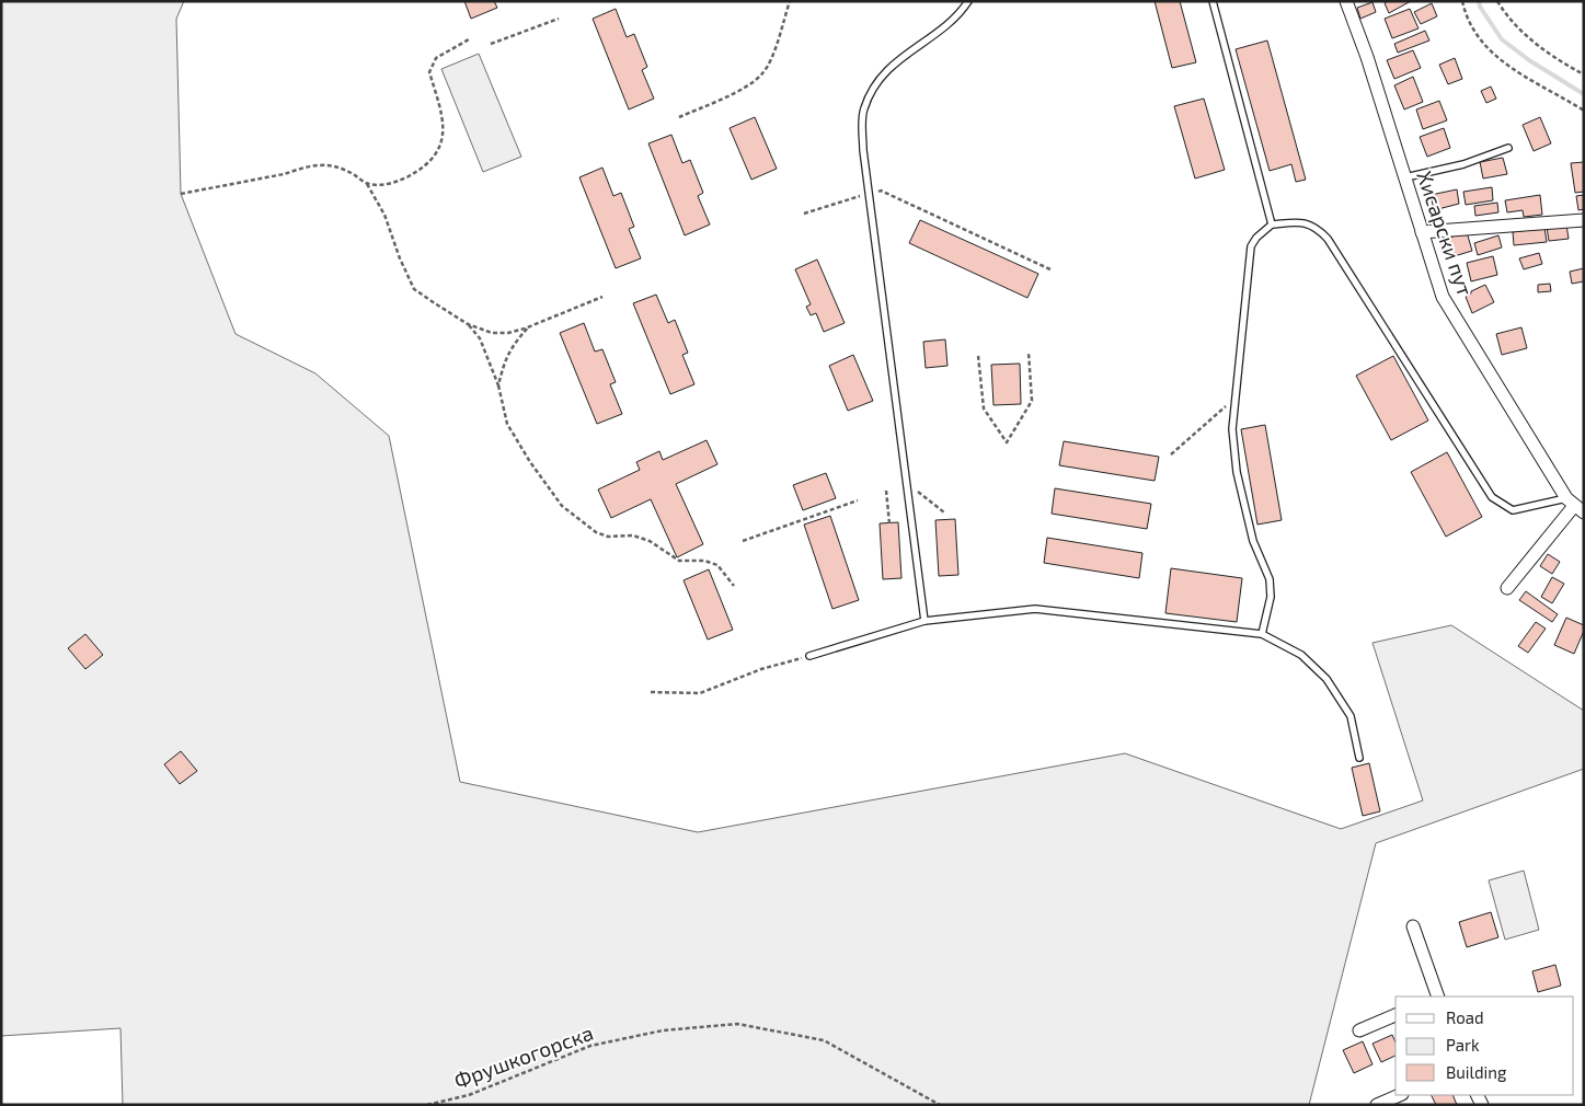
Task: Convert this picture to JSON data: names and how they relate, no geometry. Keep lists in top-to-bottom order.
{
  "streets": {
    "street": ["Хисарски пут"],
    "path": ["Фрушкогорска"]
  },
  "legend": ["Road", "Park", "Building"]
}
